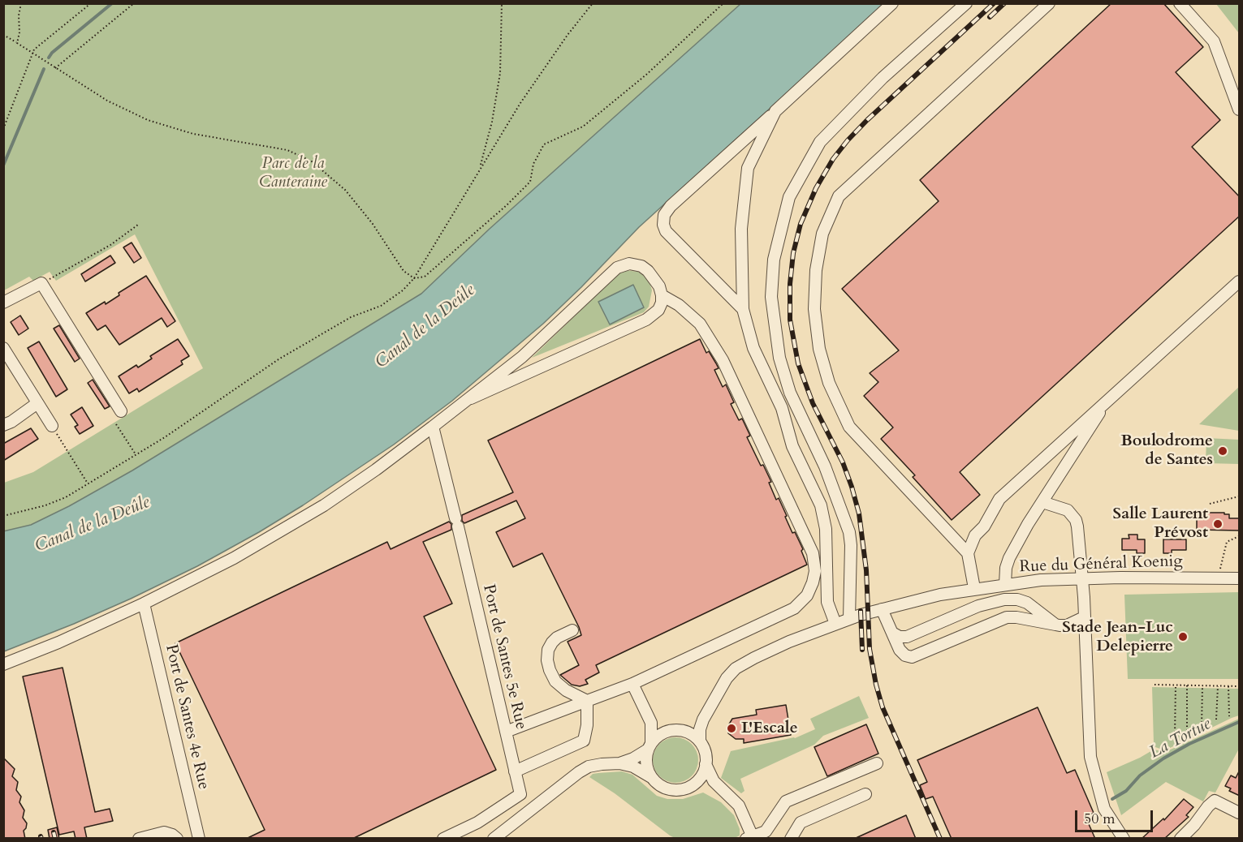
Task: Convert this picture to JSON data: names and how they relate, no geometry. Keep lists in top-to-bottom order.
{
  "streets": {
    "street": ["Rue du Général Koenig", "Port de Santes 5e Rue", "Port de Santes 4e Rue"]
  },
  "water": ["Canal de la Deûle", "La Tortue"],
  "parks": ["Parc de la Canteraine"],
  "places": [
    "Boulodrome de Santes",
    "Salle Laurent Prévost",
    "Stade Jean-Luc Delepierre",
    "L'Escale"
  ],
  "scale_bar": "50 m"
}
